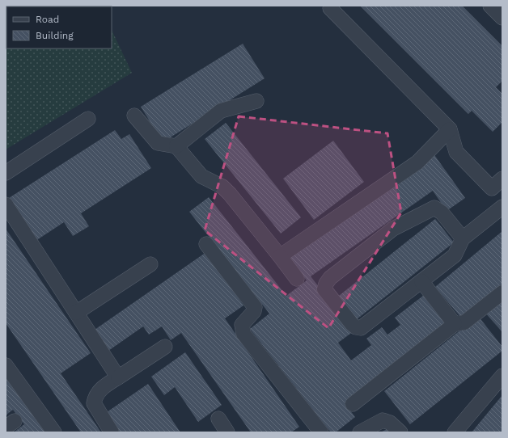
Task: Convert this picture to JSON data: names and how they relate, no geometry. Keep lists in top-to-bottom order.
{
  "legend": ["Road", "Building"]
}
